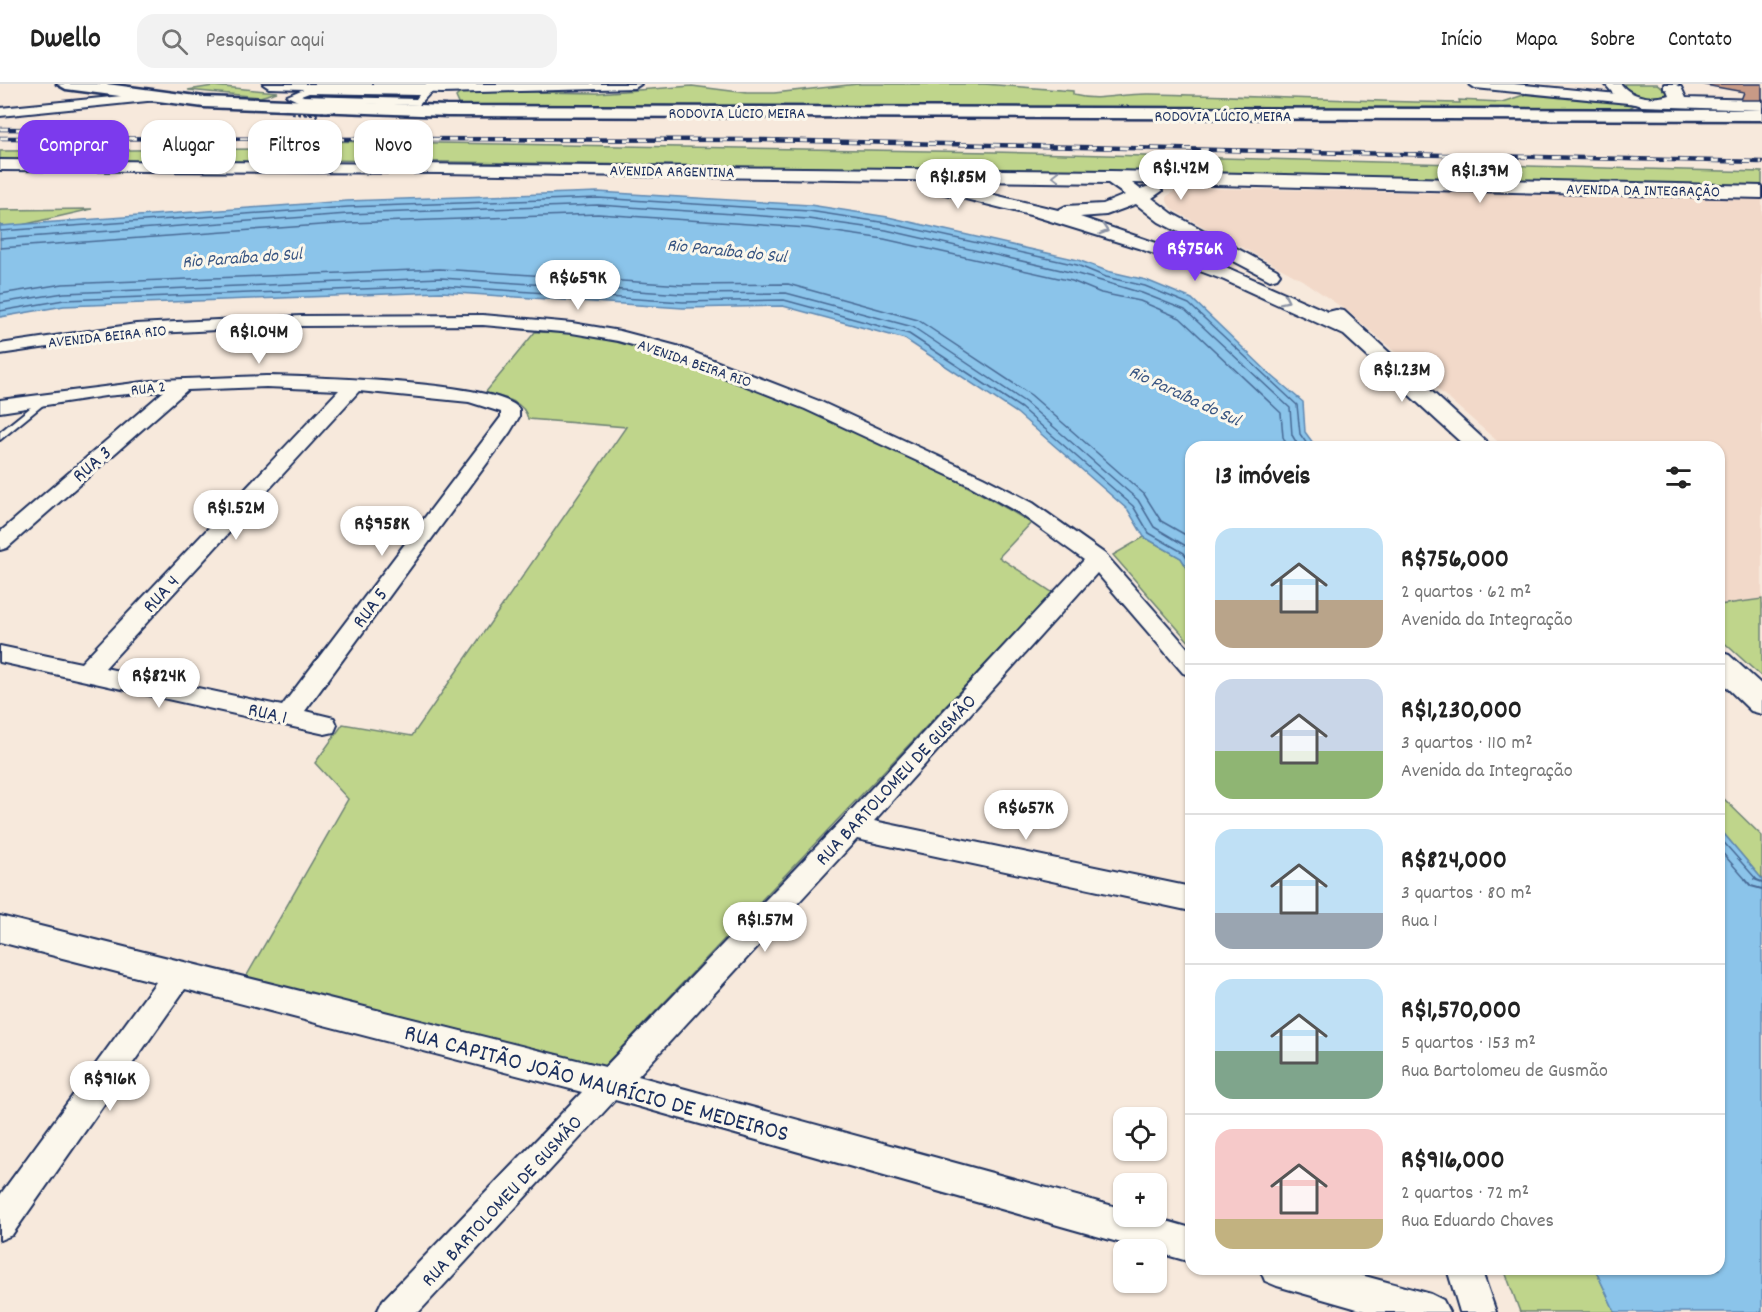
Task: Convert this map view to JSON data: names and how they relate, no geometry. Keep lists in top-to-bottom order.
{
  "streets": {
    "main road": ["RODOVIA LÚCIO MEIRA"],
    "street": [
      "AVENIDA ARGENTINA",
      "AVENIDA DA INTEGRAÇÃO",
      "AVENIDA BEIRA RIO",
      "RUA 2",
      "RUA 3",
      "RUA 4",
      "RUA 5",
      "RUA 1",
      "RUA BARTOLOMEU DE GUSMÃO",
      "RUA CAPITÃO JOÃO MAURÍCIO DE MEDEIROS"
    ]
  },
  "crossings": [
    ["AVENIDA ARGENTINA", "AVENIDA DA INTEGRAÇÃO"],
    ["AVENIDA BEIRA RIO", "RUA BARTOLOMEU DE GUSMÃO"],
    ["RUA 2", "RUA 3"],
    ["RUA 2", "RUA 4"],
    ["RUA 2", "RUA 5"],
    ["RUA 4", "RUA 1"],
    ["RUA 5", "RUA 1"],
    ["RUA BARTOLOMEU DE GUSMÃO", "RUA CAPITÃO JOÃO MAURÍCIO DE MEDEIROS"]
  ],
  "water": ["Rio Paraíba do Sul"],
  "page": {
    "header": "Dwello",
    "search": "Pesquisar aqui",
    "nav": [
      "Início",
      "Mapa",
      "Sobre",
      "Contato"
    ],
    "chip": [
      "Comprar",
      "Alugar",
      "Filtros",
      "Novo"
    ],
    "price": [
      "R$1.42M",
      "R$1.39M",
      "R$1.85M",
      "R$756K",
      "R$659K",
      "R$1.04M",
      "R$1.23M",
      "R$1.52M",
      "R$958K",
      "R$824K",
      "R$657K",
      "R$1.57M",
      "R$916K"
    ],
    "heading": "13 imóveis",
    "list": [
      {
        "name": "R$756,000",
        "note": "2 quartos · 62 m² · Avenida da Integração"
      },
      {
        "name": "R$1,230,000",
        "note": "3 quartos · 110 m² · Avenida da Integração"
      },
      {
        "name": "R$824,000",
        "note": "3 quartos · 80 m² · Rua 1"
      },
      {
        "name": "R$1,570,000",
        "note": "5 quartos · 153 m² · Rua Bartolomeu de Gusmão"
      },
      {
        "name": "R$916,000",
        "note": "2 quartos · 72 m² · Rua Eduardo Chaves"
      }
    ],
    "map_buttons": ["+", "−"]
  }
}
